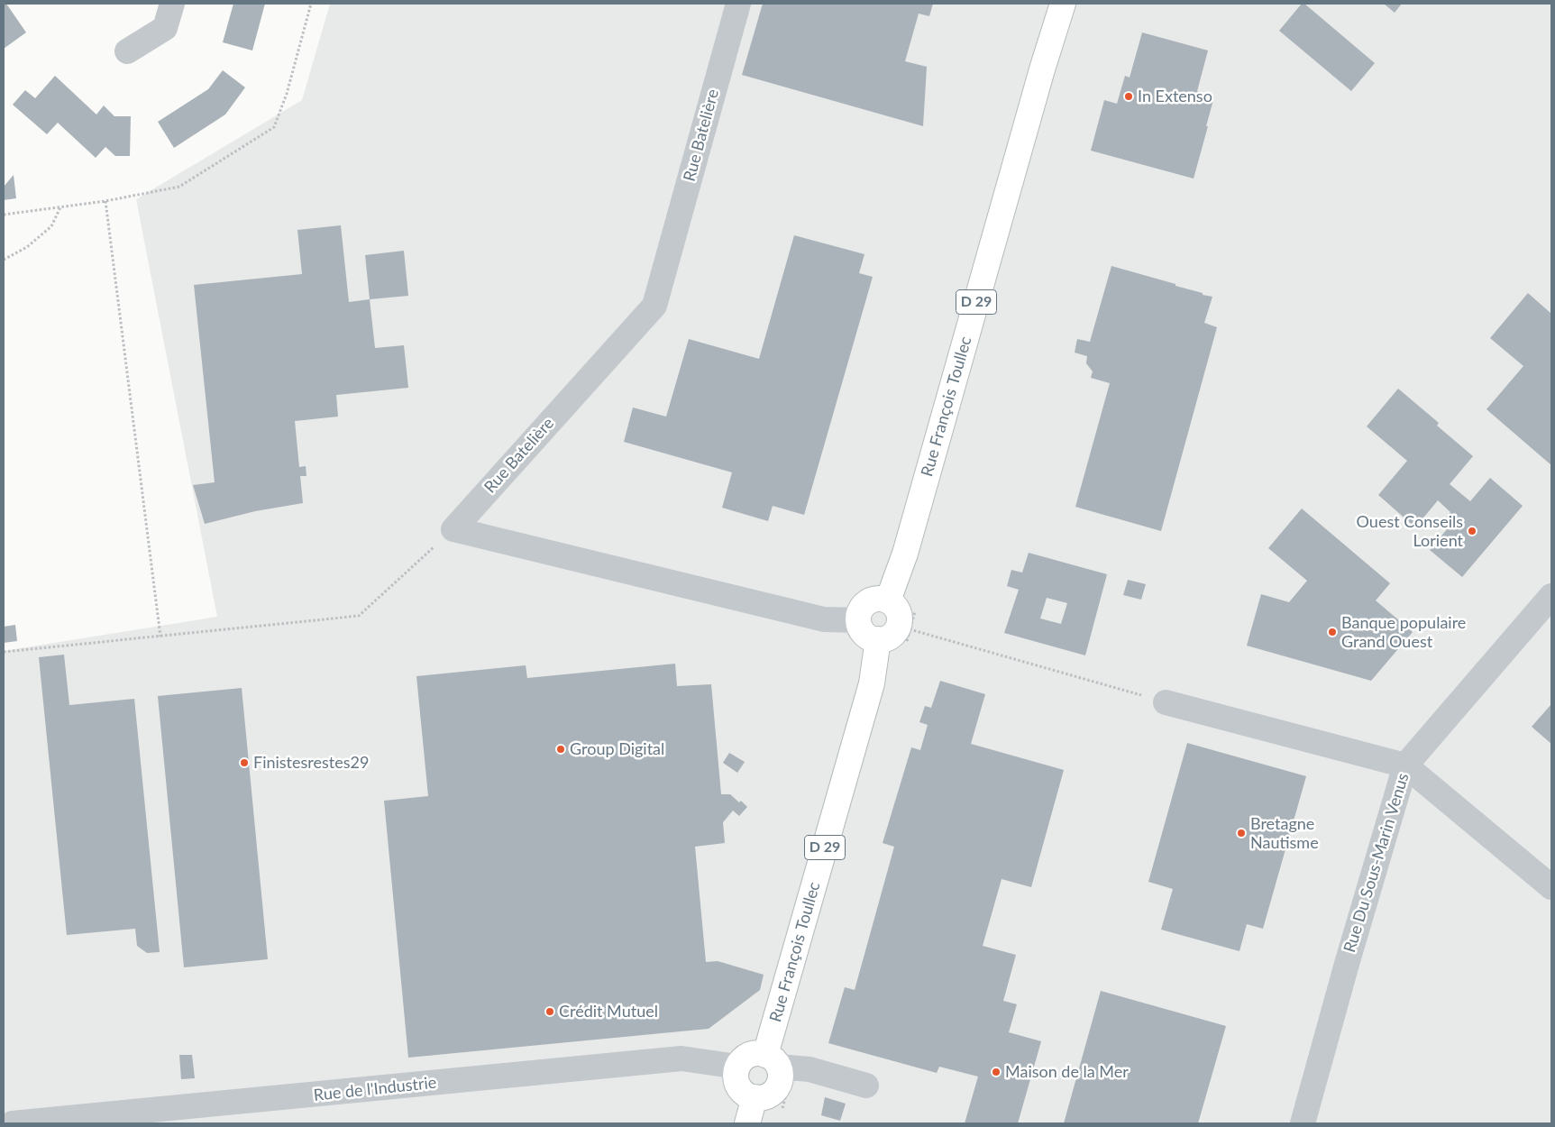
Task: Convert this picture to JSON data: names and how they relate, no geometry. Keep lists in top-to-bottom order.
{
  "streets": {
    "main road": ["D 29", "Rue François Toullec"],
    "street": ["Rue Batelière", "Rue Du Sous-Marin Venus", "Rue de l'Industrie"]
  },
  "crossings": [
    ["Rue François Toullec", "Rue de l'Industrie"]
  ],
  "places": [
    "In Extenso",
    "Ouest Conseils Lorient",
    "Banque populaire Grand Ouest",
    "Group Digital",
    "Finistesrestes29",
    "Bretagne Nautisme",
    "Crédit Mutuel",
    "Maison de la Mer"
  ]
}
